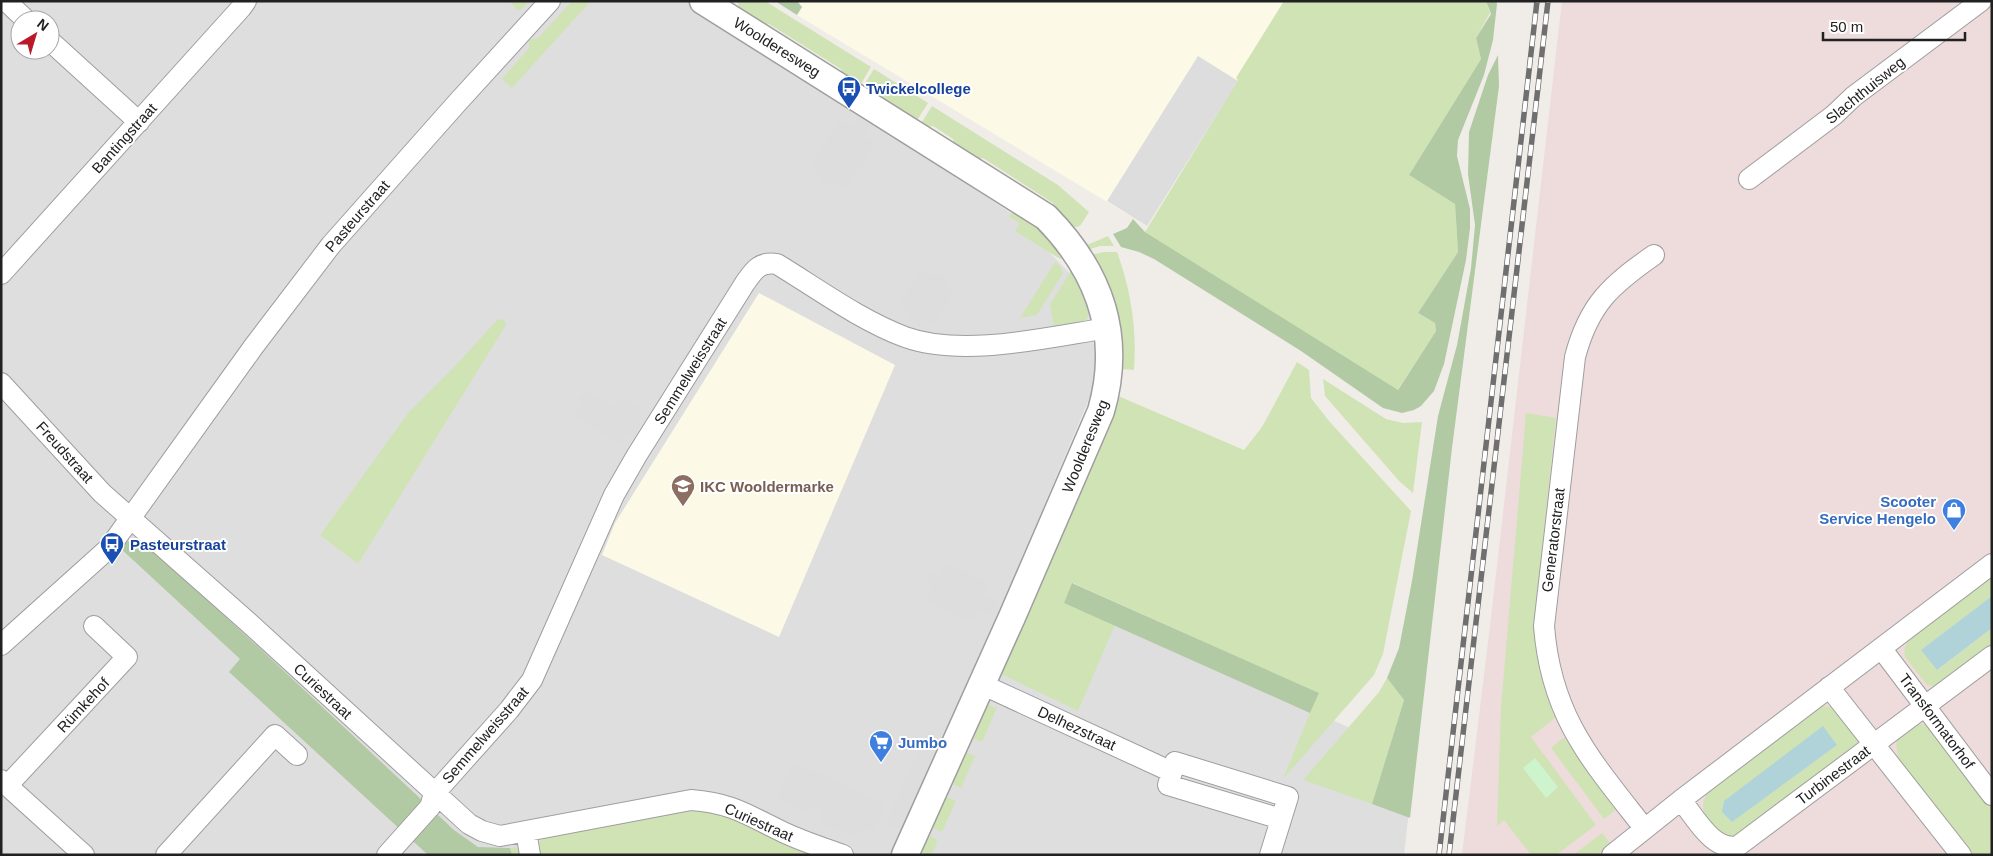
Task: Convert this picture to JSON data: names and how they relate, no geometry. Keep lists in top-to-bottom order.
{
  "streets": {
    "street": [
      "Woolderesweg",
      "Slachthuisweg",
      "Bantingstraat",
      "Pasteurstraat",
      "Semmelweisstraat",
      "Freudstraat",
      "Generatorstraat",
      "Curiestraat",
      "Rümkehof",
      "Transformatorhof",
      "Delhezstraat",
      "Turbinestraat"
    ]
  },
  "crossings": [
    ["Woolderesweg", "Semmelweisstraat"],
    ["Woolderesweg", "Delhezstraat"],
    ["Pasteurstraat", "Freudstraat"],
    ["Pasteurstraat", "Curiestraat"],
    ["Semmelweisstraat", "Curiestraat"],
    ["Freudstraat", "Curiestraat"],
    ["Transformatorhof", "Turbinestraat"]
  ],
  "places": {
    "bus stop": ["Twickelcollege", "Pasteurstraat"],
    "school or university": ["IKC Wooldermarke"],
    "shop": ["Scooter Service Hengelo"],
    "supermarket": ["Jumbo"]
  },
  "scale_bar": "50 m",
  "north": "top right"
}
